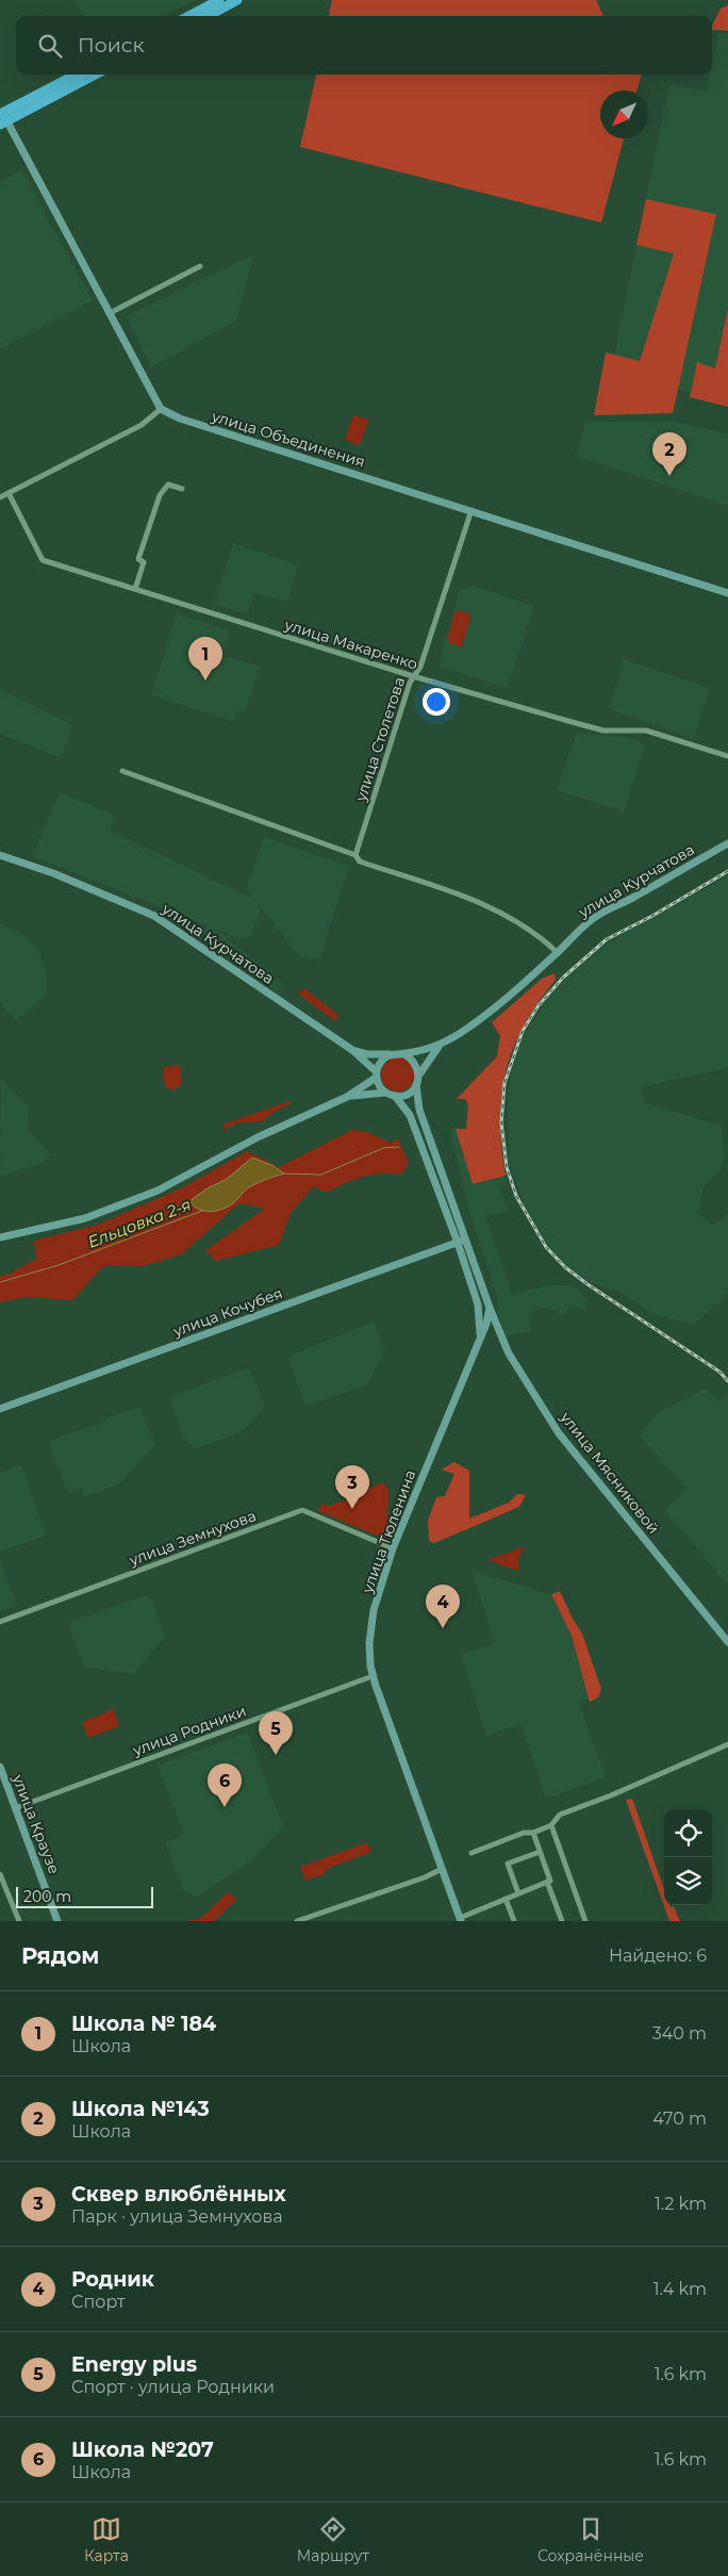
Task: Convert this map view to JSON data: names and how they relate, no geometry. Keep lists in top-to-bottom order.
{
  "streets": {
    "street": [
      "улица Объединения",
      "улица Макаренко",
      "улица Столетова",
      "улица Курчатова",
      "улица Кочубея",
      "улица Мясниковой",
      "улица Тюленина",
      "улица Земнухова",
      "улица Родники",
      "улица Краузе"
    ]
  },
  "crossings": [
    ["улица Объединения", "улица Столетова"],
    ["улица Макаренко", "улица Столетова"],
    ["улица Курчатова", "улица Мясниковой"],
    ["улица Кочубея", "улица Мясниковой"],
    ["улица Тюленина", "улица Земнухова"],
    ["улица Тюленина", "улица Родники"],
    ["улица Родники", "улица Краузе"]
  ],
  "water": ["Ельцовка 2-я"],
  "scale_bar": "200 m",
  "north": "bottom left",
  "page": {
    "search": "Поиск",
    "pins": [
      "2",
      "1",
      "3",
      "4",
      "5",
      "6"
    ],
    "scale": "200 m",
    "heading": ["Рядом", "Найдено: 6"],
    "list": [
      {
        "mark": "1",
        "name": "Школа № 184",
        "note": "Школа",
        "value": "340 m"
      },
      {
        "mark": "2",
        "name": "Школа №143",
        "note": "Школа",
        "value": "470 m"
      },
      {
        "mark": "3",
        "name": "Сквер влюблённых",
        "note": "Парк · улица Земнухова",
        "value": "1.2 km"
      },
      {
        "mark": "4",
        "name": "Родник",
        "note": "Спорт",
        "value": "1.4 km"
      },
      {
        "mark": "5",
        "name": "Energy plus",
        "note": "Спорт · улица Родники",
        "value": "1.6 km"
      },
      {
        "mark": "6",
        "name": "Школа №207",
        "note": "Школа",
        "value": "1.6 km"
      }
    ],
    "nav": ["Карта", "Маршрут", "Сохранённые"]
  }
}
